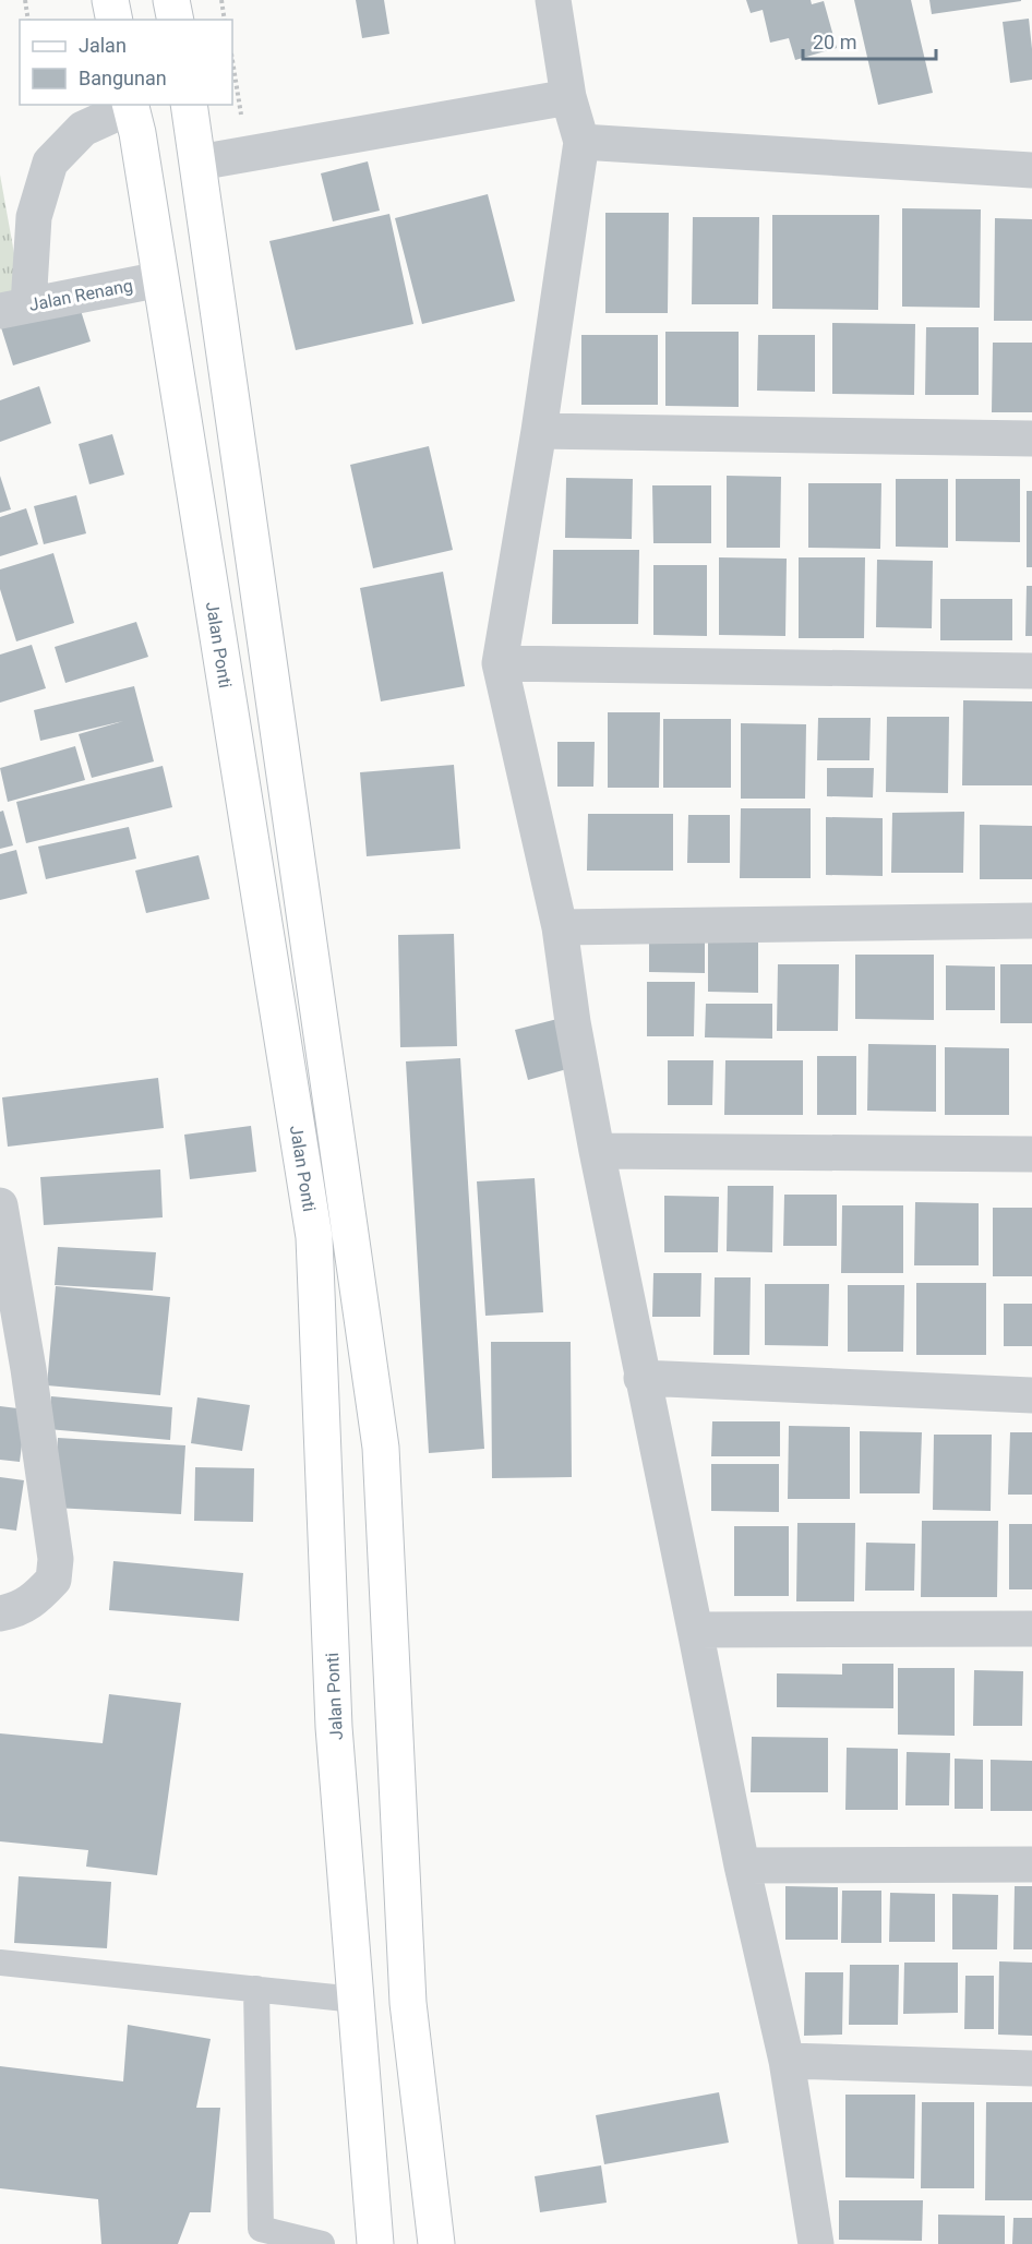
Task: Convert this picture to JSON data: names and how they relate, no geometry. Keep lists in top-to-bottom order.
{
  "streets": {
    "main road": ["Jalan Ponti"],
    "street": ["Jalan Renang"]
  },
  "crossings": [
    ["Jalan Renang", "Jalan Ponti"]
  ],
  "legend": ["Jalan", "Bangunan"],
  "scale_bar": "20 m"
}
